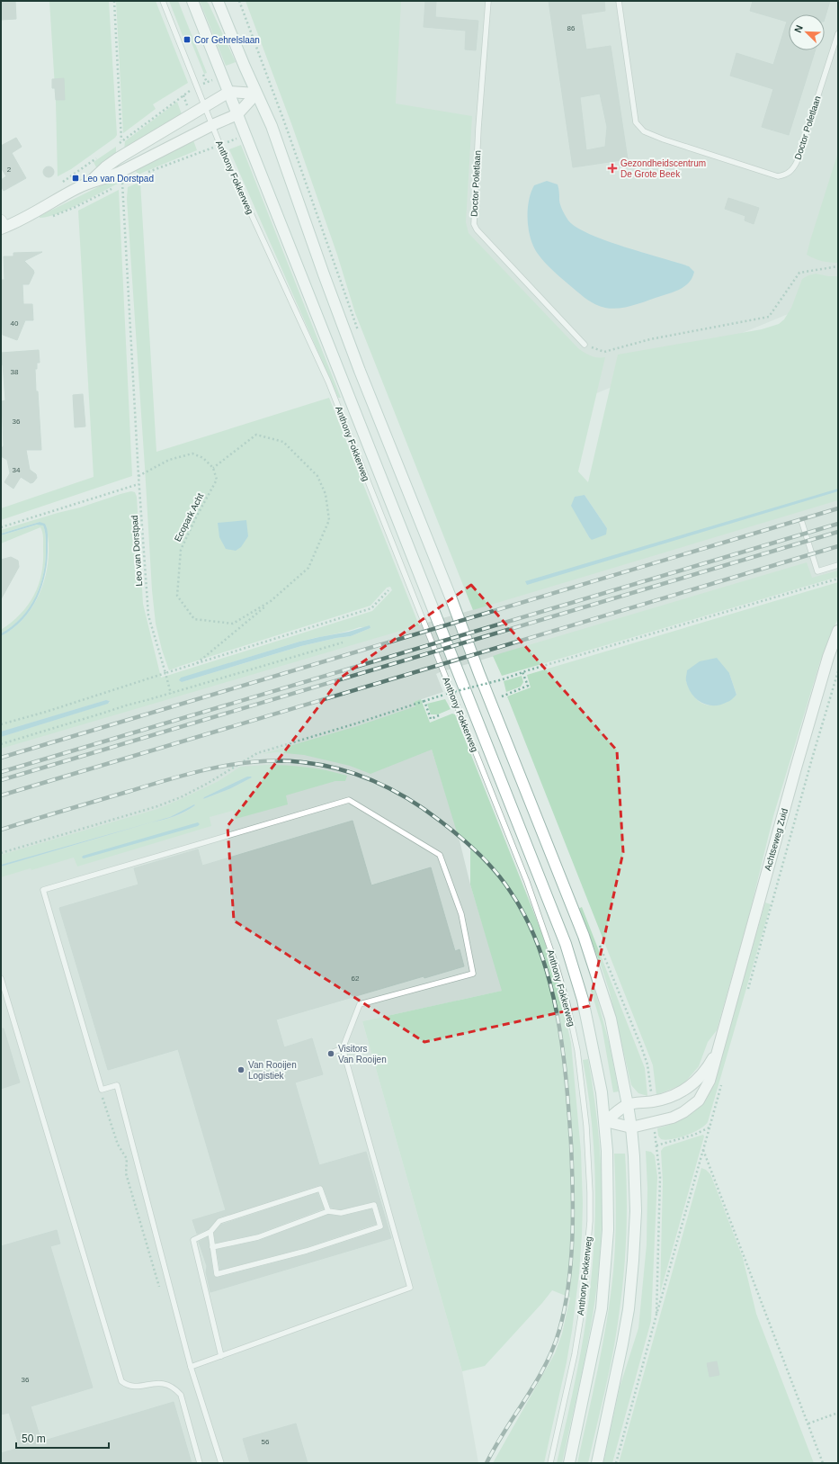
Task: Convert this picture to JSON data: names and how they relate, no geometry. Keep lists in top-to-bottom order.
{
  "streets": {
    "main road": ["Anthony Fokkerweg", "Achtseweg Zuid"],
    "lane": ["Doctor Poletlaan"],
    "path": ["Ecopark Acht", "Leo van Dorstpad"]
  },
  "crossings": [
    ["Anthony Fokkerweg", "Achtseweg Zuid"]
  ],
  "places": {
    "transit": ["Cor Gehrelslaan", "Leo van Dorstpad"],
    "health": ["Gezondheidscentrum De Grote Beek"],
    "other": ["Visitors Van Rooijen", "Van Rooijen Logistiek"]
  },
  "house_numbers": [
    "86",
    "2",
    "40",
    "38",
    "36",
    "34",
    "62",
    "36",
    "56"
  ],
  "scale_bar": "50 m",
  "north": "top left"
}
